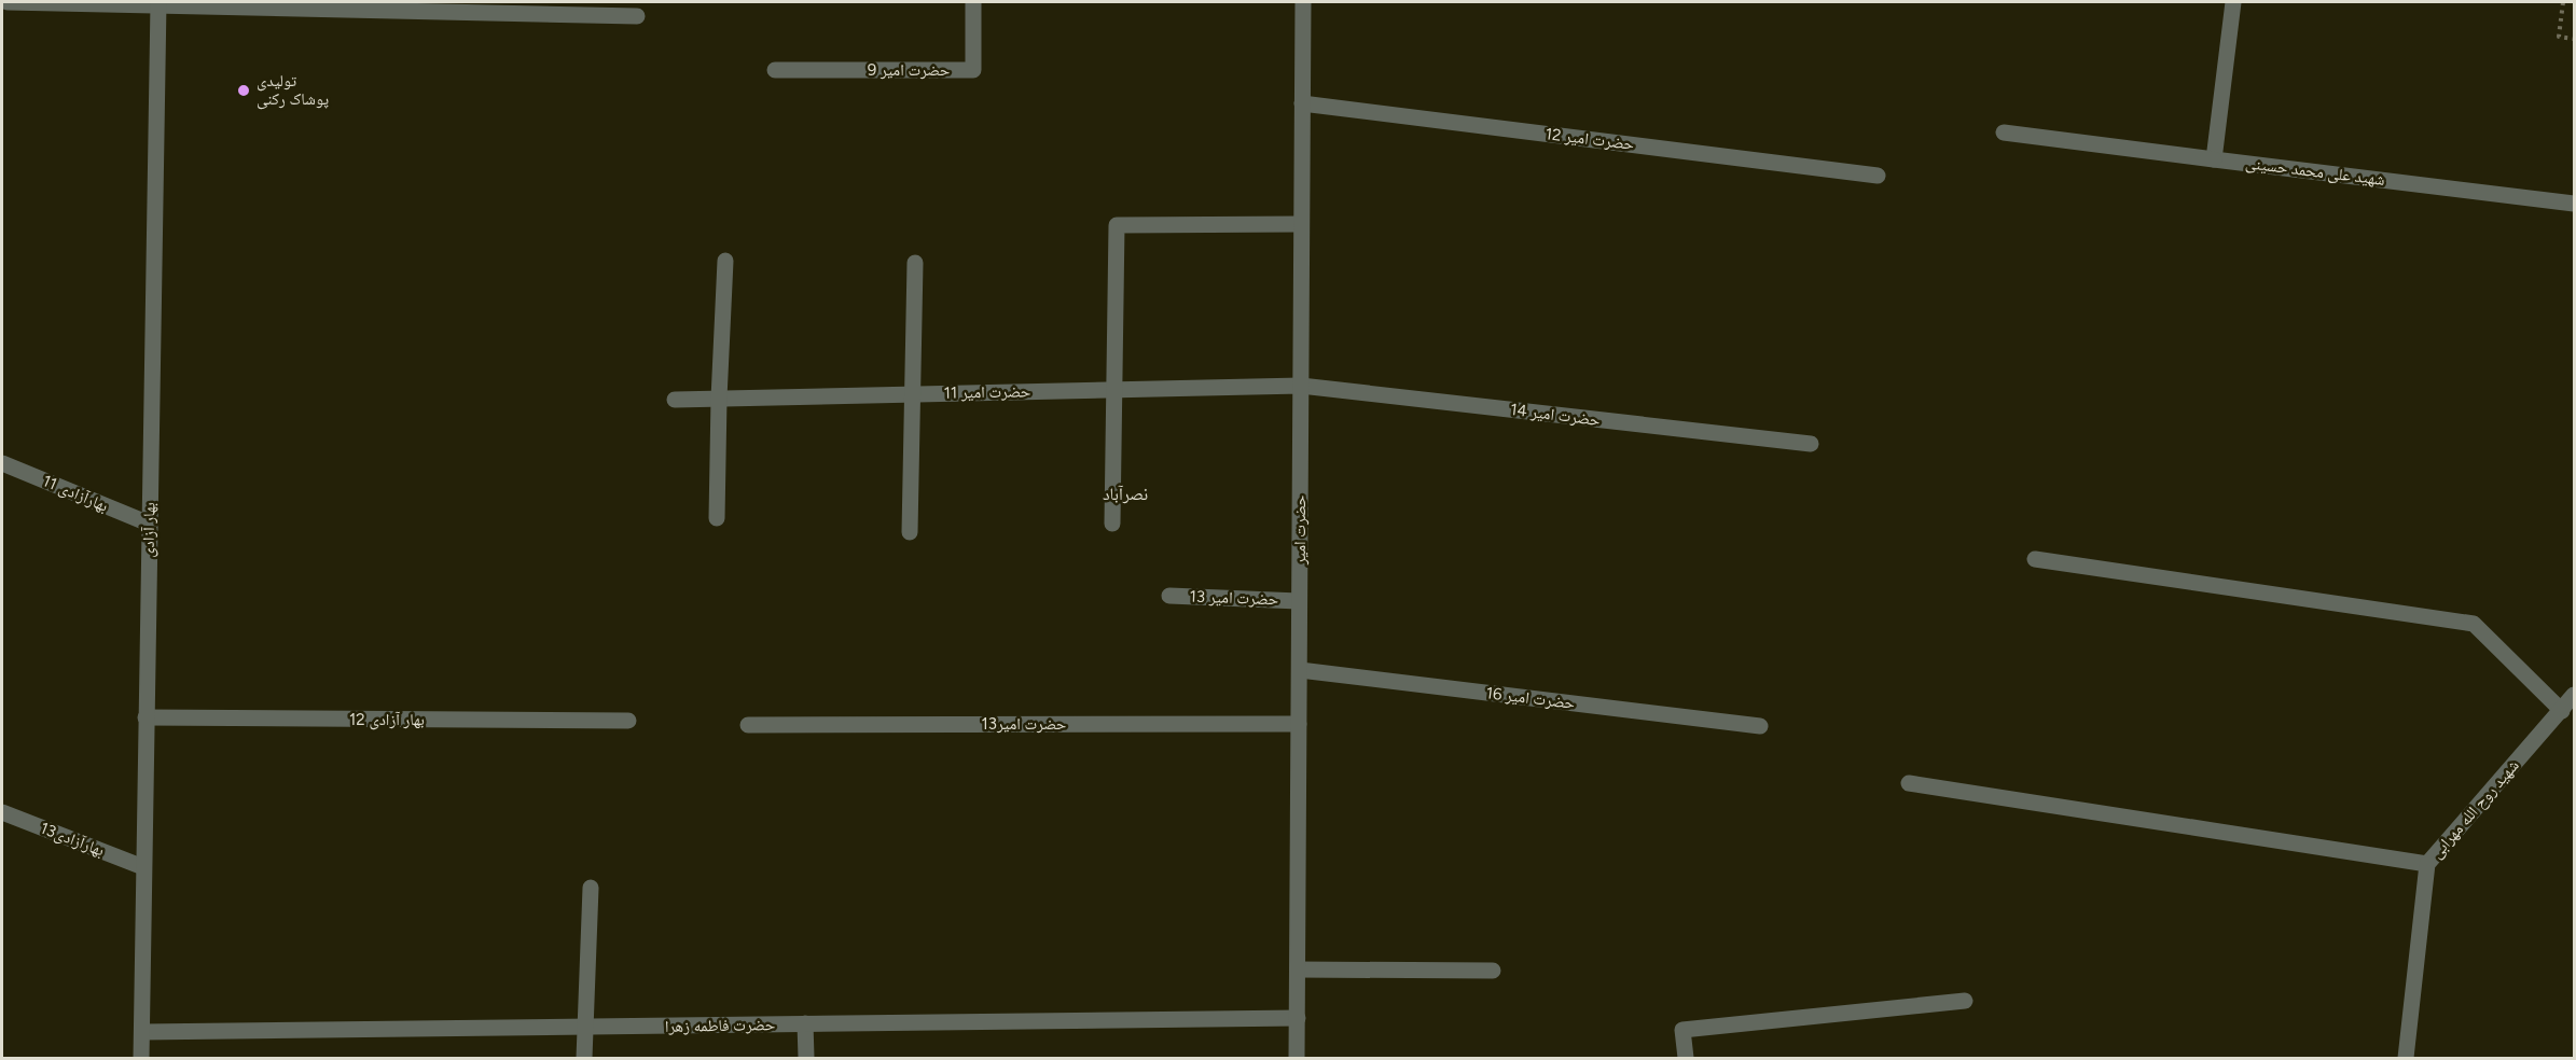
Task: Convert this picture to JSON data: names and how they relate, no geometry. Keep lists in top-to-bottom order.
{
  "streets": {
    "street": [
      "حضرت امیر 9",
      "حضرت امیر 12",
      "شهید علی محمد حسینی",
      "حضرت امیر 11",
      "حضرت امیر 14",
      "بهارآزادی 11",
      "بهار آزادی",
      "حضرت امیر",
      "حضرت امیر 13",
      "حضرت امیر 16",
      "بهار آزادی 12",
      "حضرت امیر13",
      "شهید روح الله مهرابی",
      "بهارآزادی13",
      "حضرت فاطمه زهرا"
    ]
  },
  "crossings": [
    ["حضرت امیر 12", "حضرت امیر"],
    ["حضرت امیر 11", "حضرت امیر 14"],
    ["حضرت امیر 11", "حضرت امیر"],
    ["حضرت امیر 14", "حضرت امیر"],
    ["بهارآزادی 11", "بهار آزادی"],
    ["بهار آزادی", "بهار آزادی 12"],
    ["بهار آزادی", "بهارآزادی13"],
    ["بهار آزادی", "حضرت فاطمه زهرا"],
    ["حضرت امیر", "حضرت امیر 13"],
    ["حضرت امیر", "حضرت امیر 16"],
    ["حضرت امیر", "حضرت امیر13"],
    ["حضرت امیر", "حضرت فاطمه زهرا"]
  ],
  "districts": ["نصرآباد"],
  "places": ["تولیدی پوشاک رکنی"]
}
